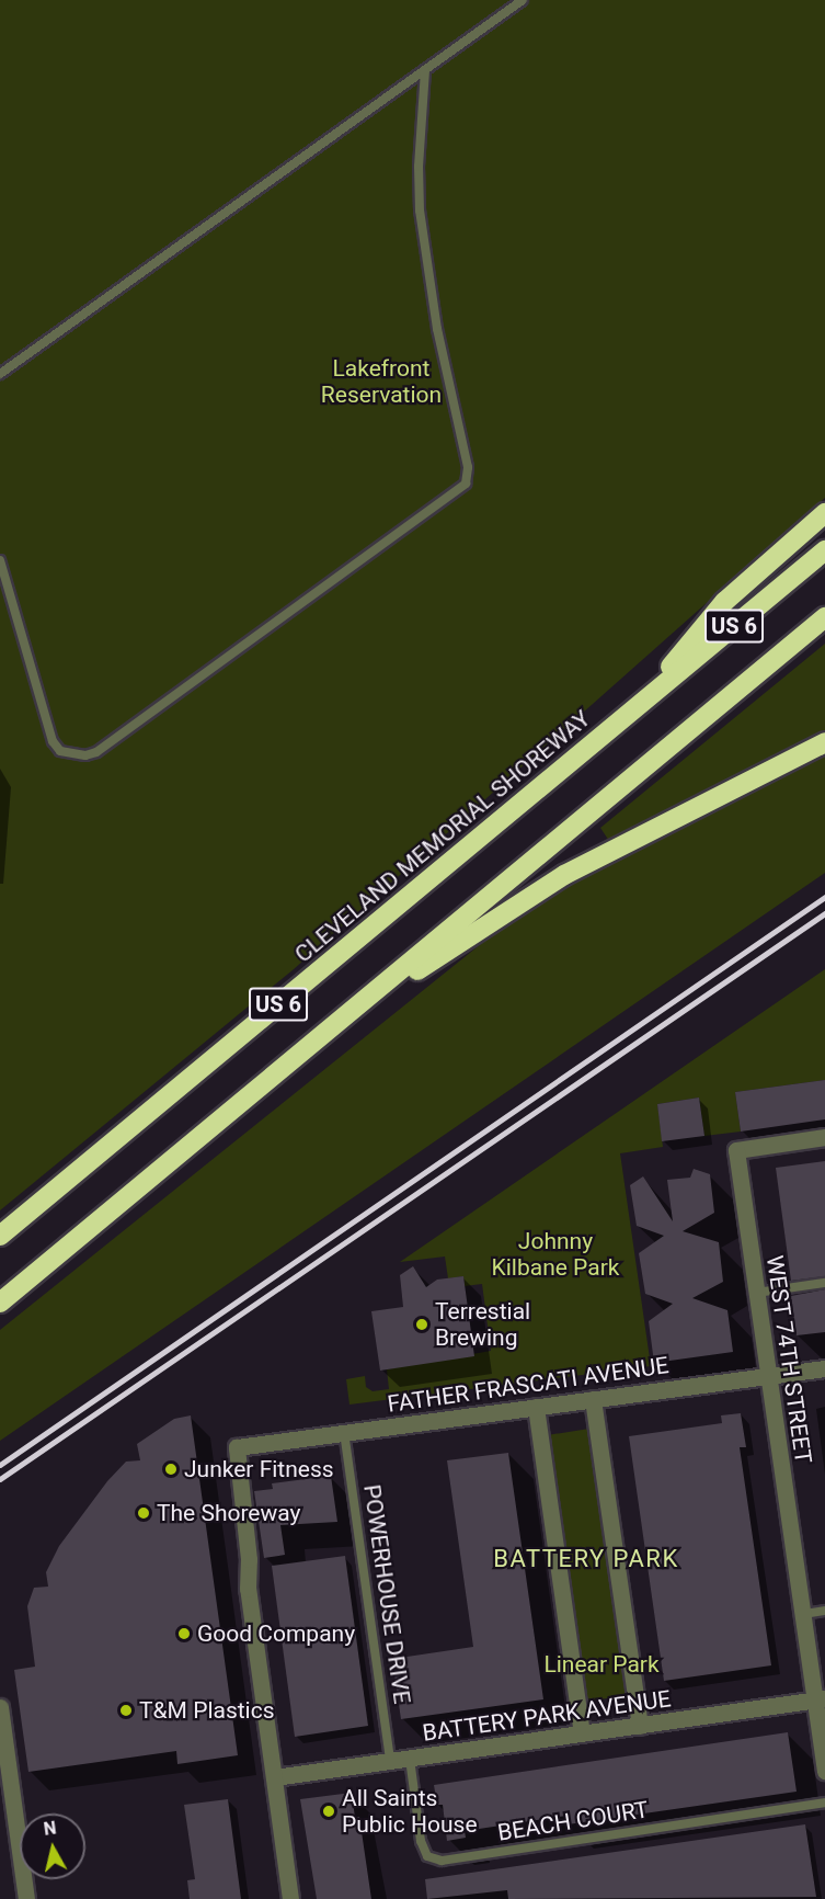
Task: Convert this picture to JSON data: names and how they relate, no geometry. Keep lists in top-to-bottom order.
{
  "streets": {
    "highway": ["US 6", "CLEVELAND MEMORIAL SHOREWAY"],
    "street": ["WEST 74TH STREET", "FATHER FRASCATI AVENUE", "BATTERY PARK AVENUE"],
    "lane": ["POWERHOUSE DRIVE", "BEACH COURT"]
  },
  "crossings": [
    ["WEST 74TH STREET", "FATHER FRASCATI AVENUE"],
    ["WEST 74TH STREET", "BATTERY PARK AVENUE"],
    ["FATHER FRASCATI AVENUE", "POWERHOUSE DRIVE"],
    ["FATHER FRASCATI AVENUE", "BATTERY PARK AVENUE"],
    ["POWERHOUSE DRIVE", "BATTERY PARK AVENUE"],
    ["BATTERY PARK AVENUE", "BEACH COURT"]
  ],
  "districts": ["BATTERY PARK"],
  "parks": ["Lakefront Reservation", "Johnny Kilbane Park", "Linear Park"],
  "places": [
    "Terrestial Brewing",
    "Junker Fitness",
    "The Shoreway",
    "Good Company",
    "T&M Plastics",
    "All Saints Public House"
  ],
  "north": "top"
}
